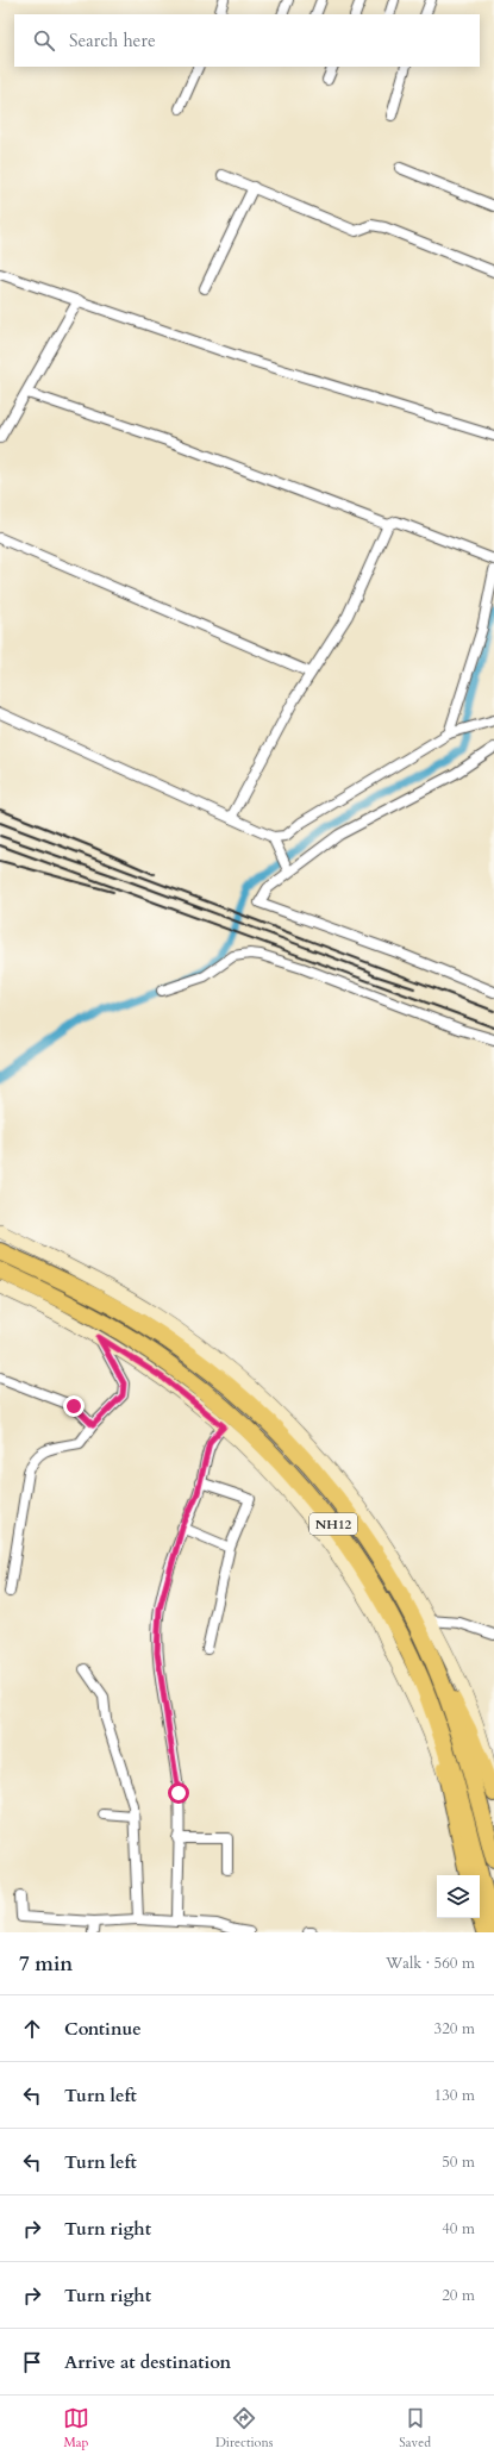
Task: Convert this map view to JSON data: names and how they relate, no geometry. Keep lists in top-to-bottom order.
{
  "streets": {
    "highway": ["NH12"]
  },
  "page": {
    "search": "Search here",
    "heading": ["7 min", "Walk · 560 m"],
    "list": [
      ["Continue", "320 m"],
      ["Turn left", "130 m"],
      ["Turn left", "50 m"],
      ["Turn right", "40 m"],
      ["Turn right", "20 m"],
      "Arrive at destination"
    ],
    "nav": ["Map", "Directions", "Saved"]
  }
}
